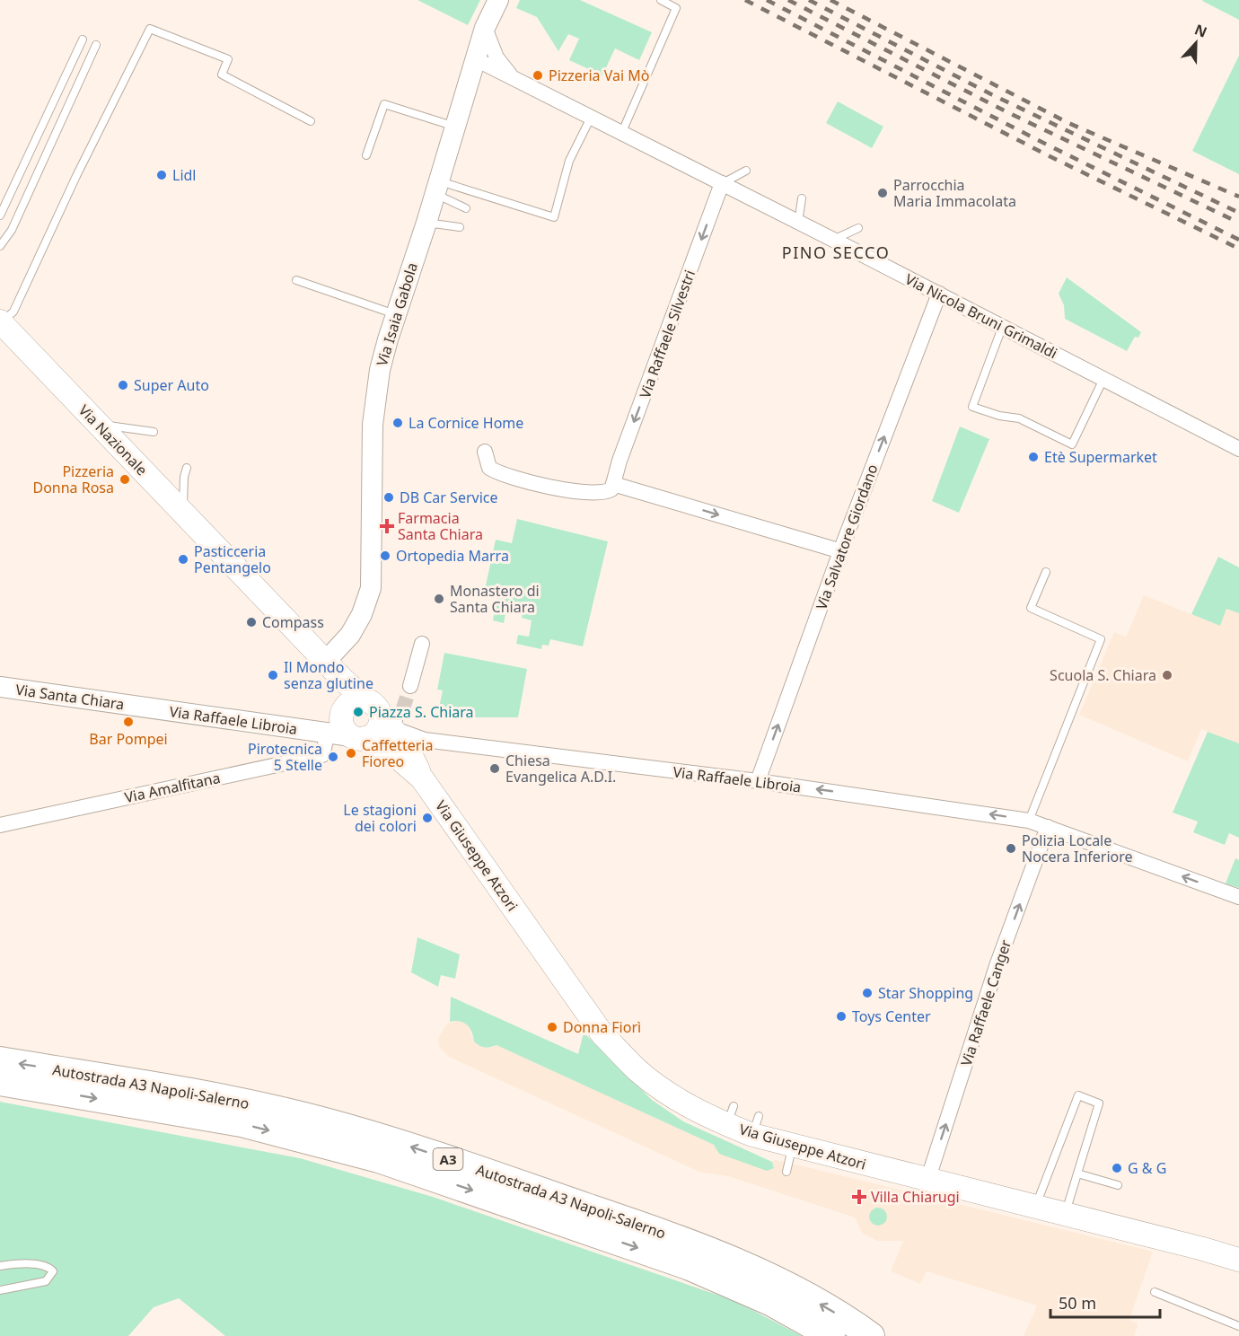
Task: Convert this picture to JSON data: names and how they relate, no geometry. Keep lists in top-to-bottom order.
{
  "streets": {
    "highway": ["Autostrada A3 Napoli-Salerno", "A3"],
    "main road": ["Via Nazionale", "Via Giuseppe Atzori"],
    "street": [
      "Via Isaia Gabola",
      "Via Nicola Bruni Grimaldi",
      "Via Raffaele Silvestri",
      "Via Salvatore Giordano",
      "Via Santa Chiara",
      "Via Raffaele Libroia",
      "Via Amalfitana",
      "Via Raffaele Canger"
    ]
  },
  "crossings": [
    ["Via Isaia Gabola", "Via Nicola Bruni Grimaldi"],
    ["Via Isaia Gabola", "Via Giuseppe Atzori"],
    ["Via Nicola Bruni Grimaldi", "Via Raffaele Silvestri"],
    ["Via Nicola Bruni Grimaldi", "Via Salvatore Giordano"],
    ["Via Nazionale", "Via Giuseppe Atzori"],
    ["Via Salvatore Giordano", "Via Raffaele Libroia"],
    ["Via Santa Chiara", "Via Raffaele Libroia"],
    ["Via Raffaele Libroia", "Via Amalfitana"],
    ["Via Raffaele Libroia", "Via Giuseppe Atzori"],
    ["Via Raffaele Libroia", "Via Raffaele Canger"],
    ["Via Giuseppe Atzori", "Via Raffaele Canger"]
  ],
  "one_way": [
    "Via Raffaele Silvestri",
    "Via Salvatore Giordano",
    "Via Raffaele Libroia",
    "Via Raffaele Canger"
  ],
  "districts": ["PINO SECCO"],
  "places": {
    "other": [
      "Pizzeria Vai Mò",
      "Lidl",
      "Parrocchia Maria Immacolata",
      "Super Auto",
      "La Cornice Home",
      "Etè Supermarket",
      "Pizzeria Donna Rosa",
      "DB Car Service",
      "Ortopedia Marra",
      "Pasticceria Pentangelo",
      "Monastero di Santa Chiara",
      "Compass",
      "Il Mondo senza glutine",
      "Scuola S. Chiara",
      "Piazza S. Chiara",
      "Bar Pompei",
      "Caffetteria Fioreo",
      "Pirotecnica 5 Stelle",
      "Chiesa Evangelica A.D.I.",
      "Le stagioni dei colori",
      "Polizia Locale Nocera Inferiore",
      "Star Shopping",
      "Toys Center",
      "Donna Fiorì",
      "G & G"
    ],
    "health": ["Farmacia Santa Chiara", "Villa Chiarugi"]
  },
  "scale_bar": "50 m",
  "north": "top"
}
